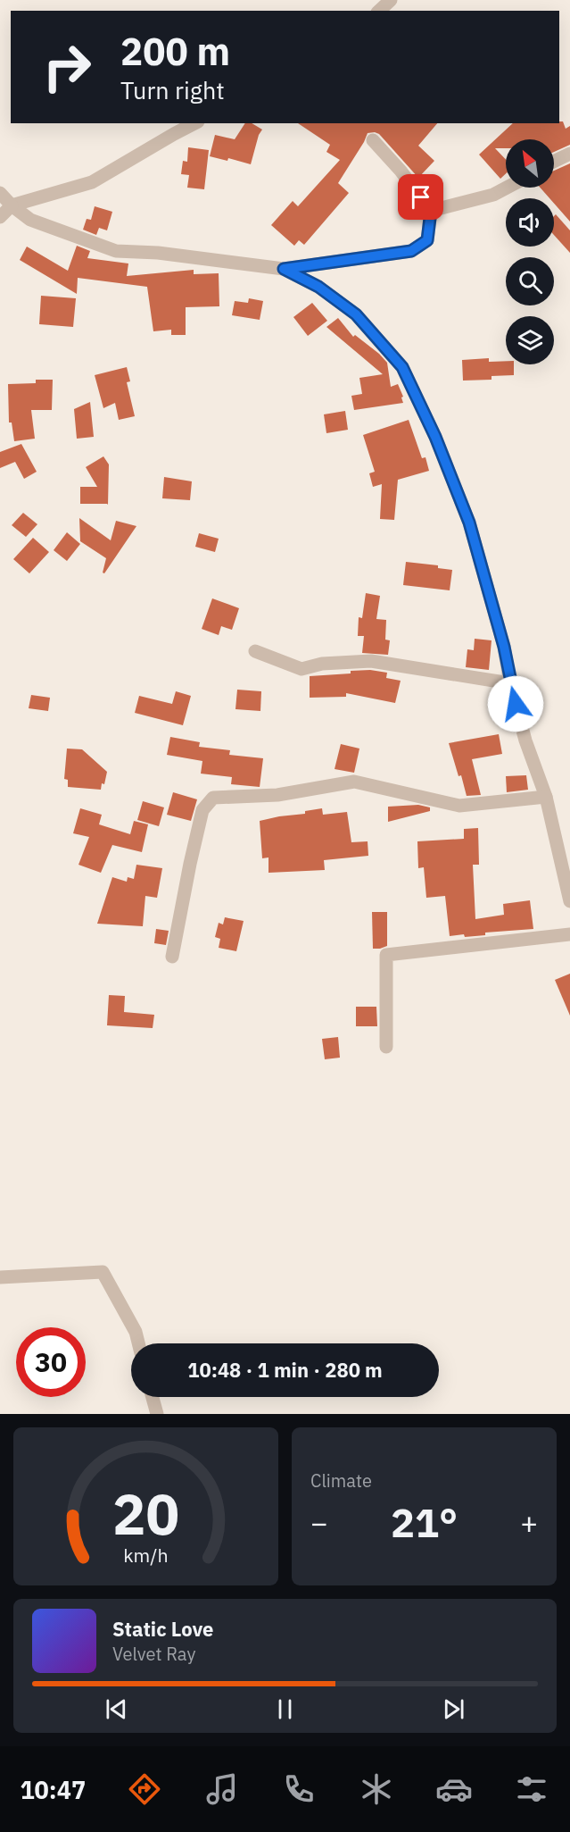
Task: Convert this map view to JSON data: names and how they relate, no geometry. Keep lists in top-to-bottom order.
{
  "north": "top left",
  "page": {
    "turn": ["200 m", "Turn right"],
    "limit": "30",
    "trip": "10:48 · 1 min · 280 m",
    "tile": "Climate",
    "heat": ["−", "21°", "+"],
    "song": ["Static Love", "Velvet Ray"],
    "tabs": "10:47",
    "gauge": ["20", "km/h"]
  }
}
